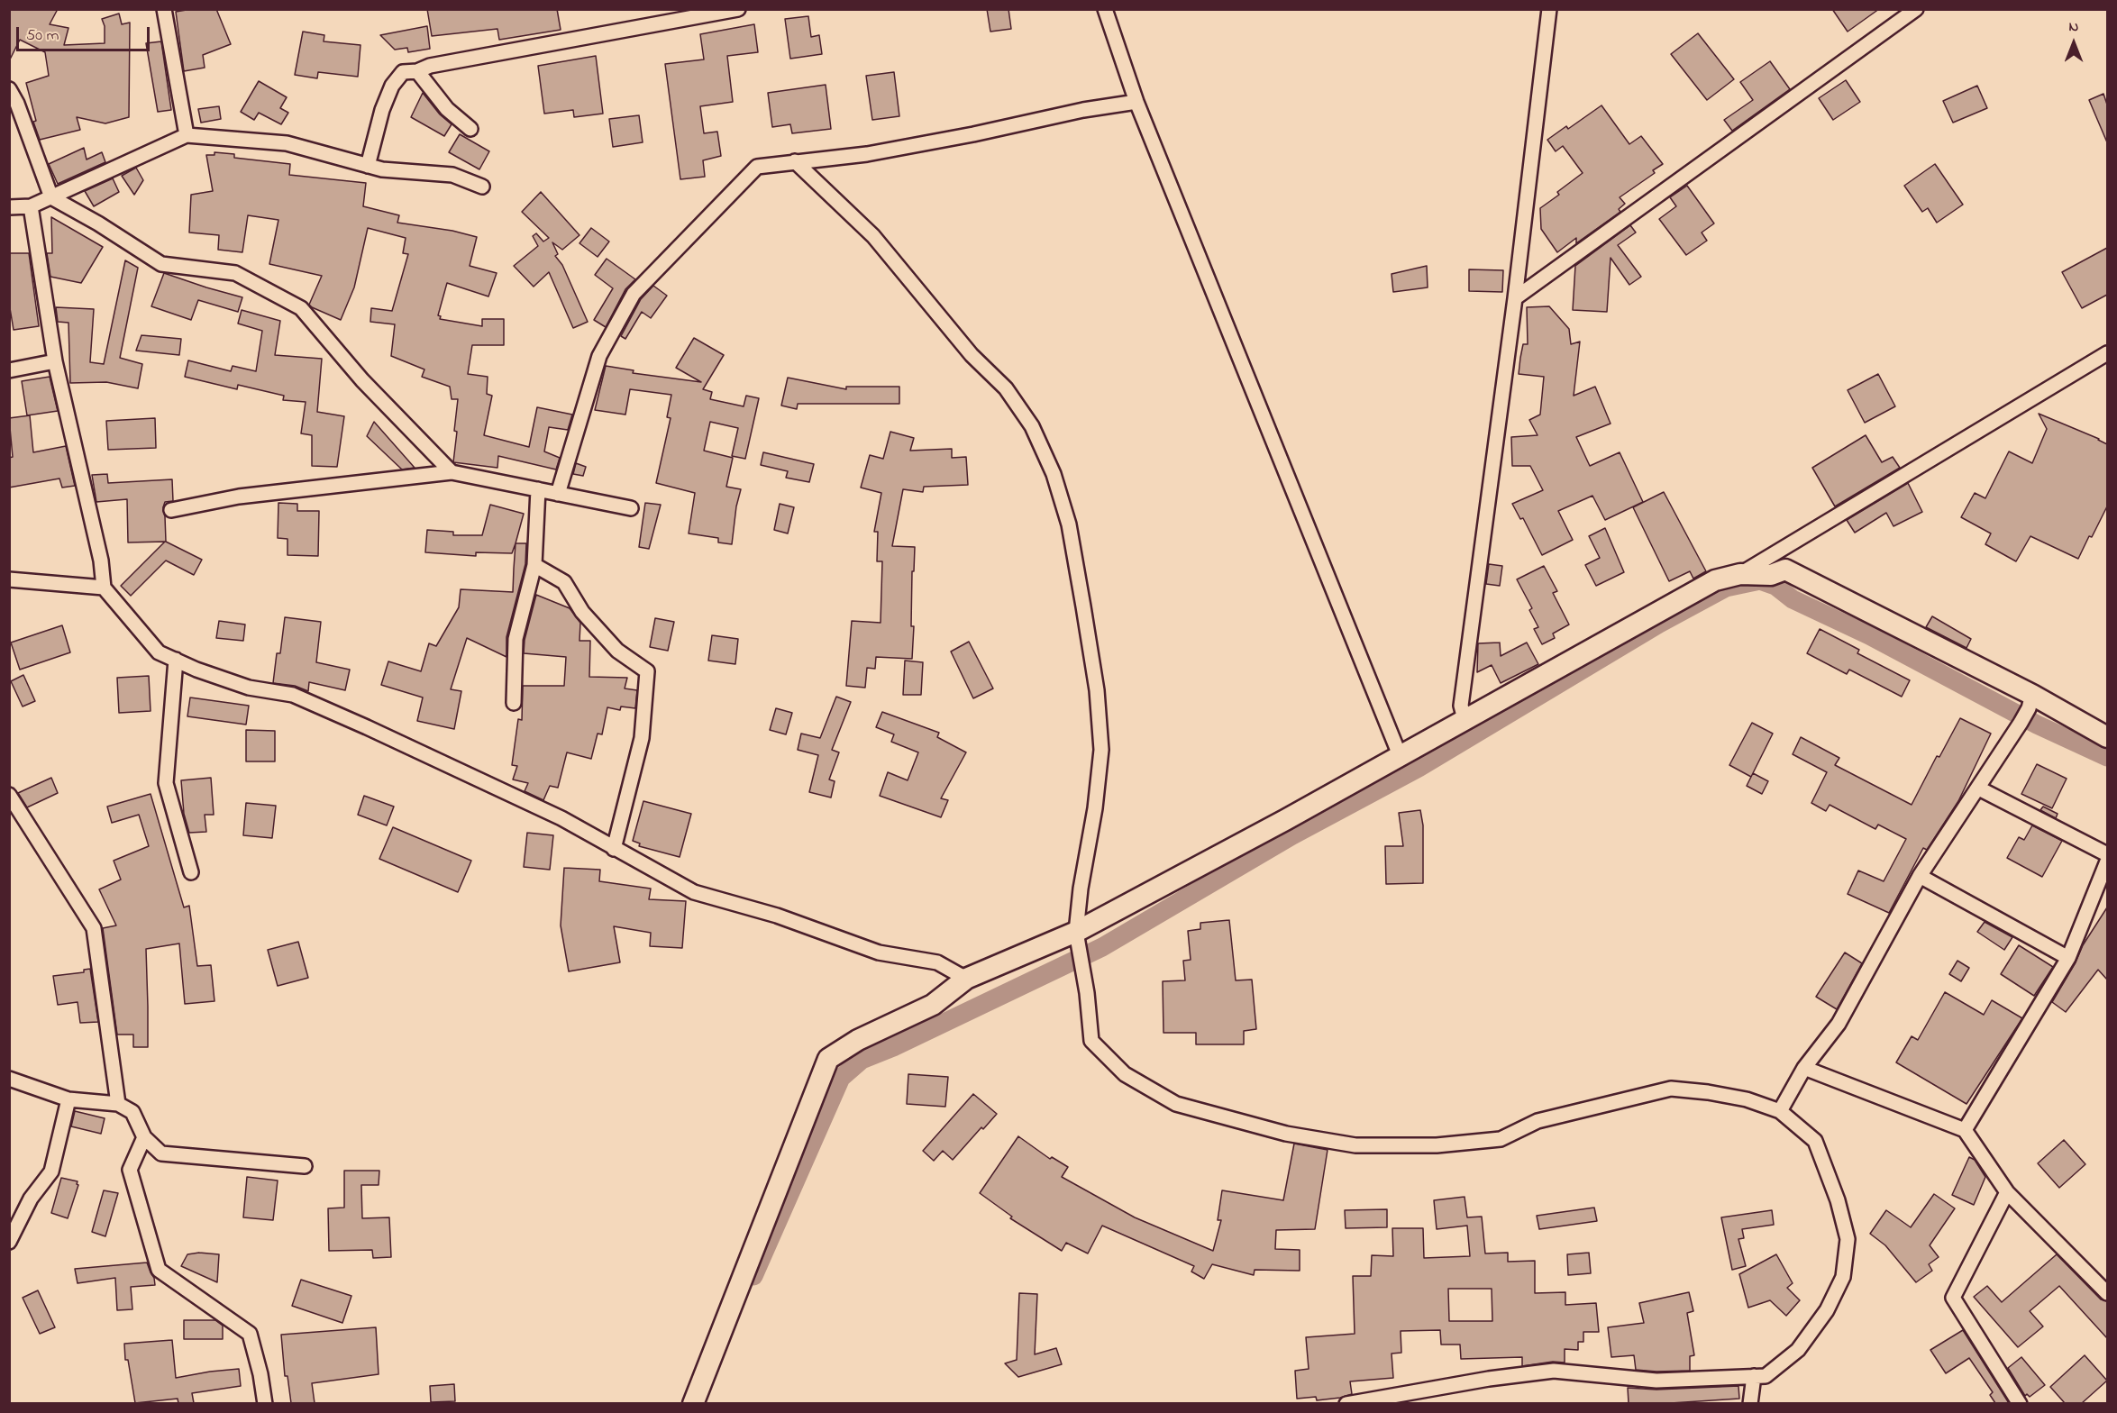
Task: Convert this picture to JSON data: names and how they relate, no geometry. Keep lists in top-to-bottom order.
{
  "scale_bar": "50 m",
  "north": "top"
}
